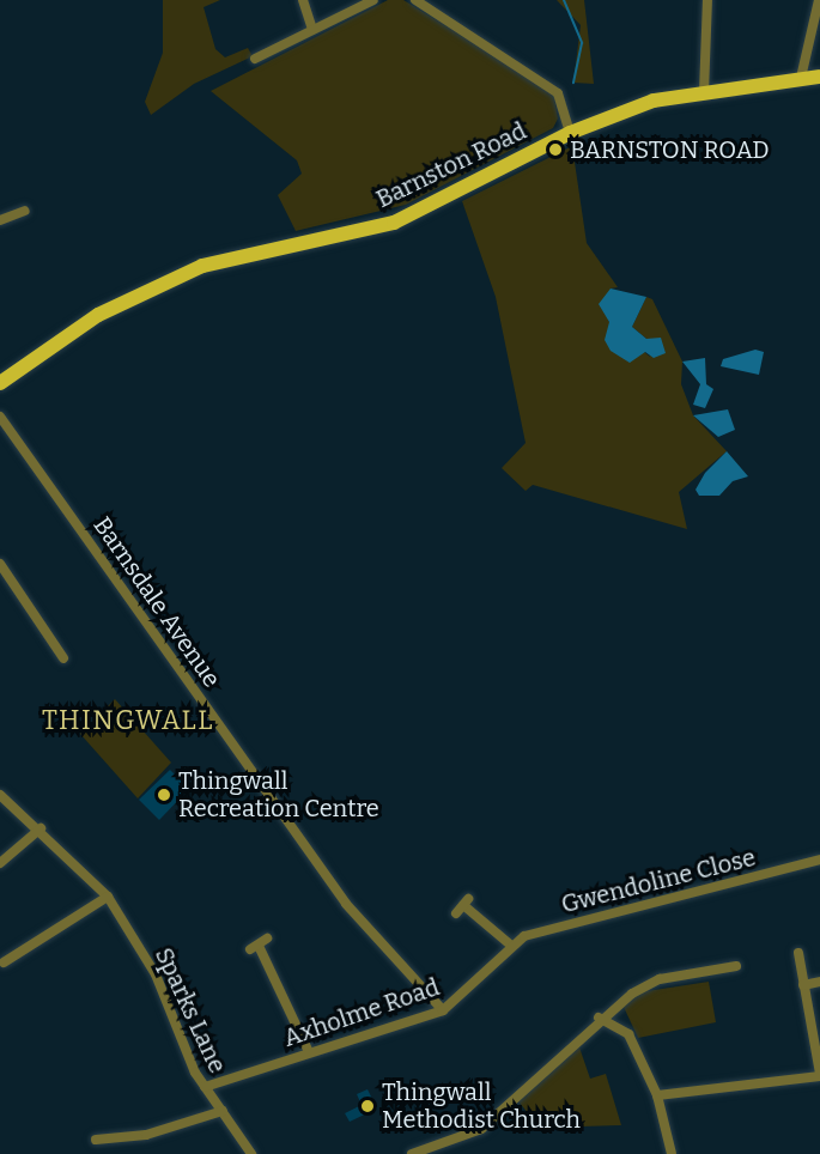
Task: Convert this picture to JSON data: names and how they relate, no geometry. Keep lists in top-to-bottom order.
{
  "streets": {
    "main road": ["Barnston Road"],
    "street": [
      "Barnsdale Avenue",
      "Gwendoline Close",
      "Sparks Lane",
      "Axholme Road"
    ]
  },
  "crossings": [
    ["Barnsdale Avenue", "Axholme Road"],
    ["Gwendoline Close", "Axholme Road"],
    ["Sparks Lane", "Axholme Road"]
  ],
  "districts": ["THINGWALL"],
  "places": ["BARNSTON ROAD", "Thingwall Recreation Centre", "Thingwall Methodist Church"]
}
